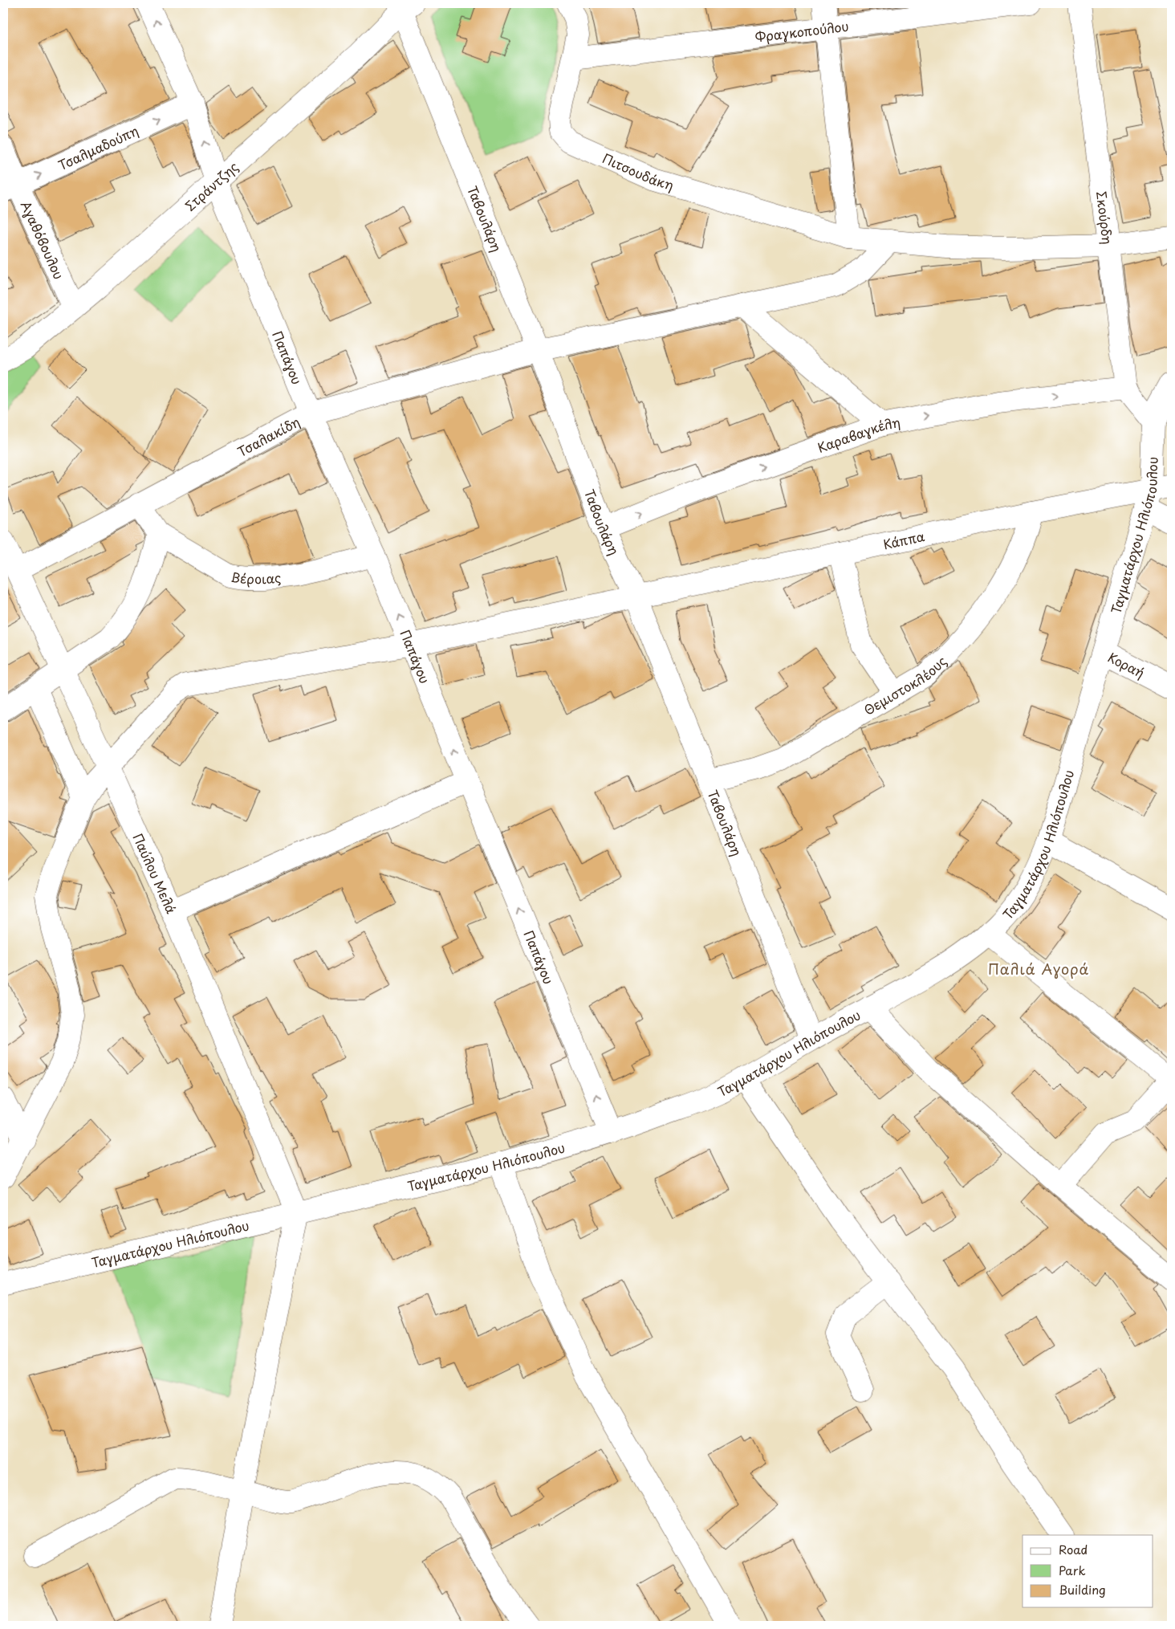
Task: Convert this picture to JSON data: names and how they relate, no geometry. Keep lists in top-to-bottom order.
{
  "streets": {
    "street": [
      "Φραγκοπούλου",
      "Τσαλμαδούπη",
      "Πιτσουδάκη",
      "Στράντζης",
      "Σκούρδη",
      "Ταβουλάρη",
      "Αγαθόβουλου",
      "Παπάγου",
      "Καραβαγκέλη",
      "Τσαλακίδη",
      "Ταγματάρχου Ηλιόπουλου",
      "Κάππα",
      "Βέροιας",
      "Κοραή",
      "Θεμιστοκλέους",
      "Παύλου Μελά"
    ]
  },
  "crossings": [
    ["Φραγκοπούλου", "Πιτσουδάκη"],
    ["Τσαλμαδούπη", "Αγαθόβουλου"],
    ["Τσαλμαδούπη", "Παπάγου"],
    ["Πιτσουδάκη", "Σκούρδη"],
    ["Πιτσουδάκη", "Τσαλακίδη"],
    ["Στράντζης", "Ταβουλάρη"],
    ["Στράντζης", "Αγαθόβουλου"],
    ["Στράντζης", "Παπάγου"],
    ["Σκούρδη", "Καραβαγκέλη"],
    ["Ταβουλάρη", "Καραβαγκέλη"],
    ["Ταβουλάρη", "Τσαλακίδη"],
    ["Ταβουλάρη", "Ταγματάρχου Ηλιόπουλου"],
    ["Ταβουλάρη", "Κάππα"],
    ["Ταβουλάρη", "Θεμιστοκλέους"],
    ["Παπάγου", "Τσαλακίδη"],
    ["Παπάγου", "Ταγματάρχου Ηλιόπουλου"],
    ["Παπάγου", "Κάππα"],
    ["Παπάγου", "Βέροιας"],
    ["Τσαλακίδη", "Βέροιας"],
    ["Τσαλακίδη", "Παύλου Μελά"],
    ["Ταγματάρχου Ηλιόπουλου", "Κάππα"],
    ["Ταγματάρχου Ηλιόπουλου", "Κοραή"],
    ["Ταγματάρχου Ηλιόπουλου", "Παύλου Μελά"],
    ["Κάππα", "Θεμιστοκλέους"],
    ["Κάππα", "Παύλου Μελά"]
  ],
  "one_way": ["Τσαλμαδούπη", "Παπάγου", "Καραβαγκέλη"],
  "districts": ["Παλιά Αγορά"],
  "legend": ["Road", "Park", "Building"]
}
